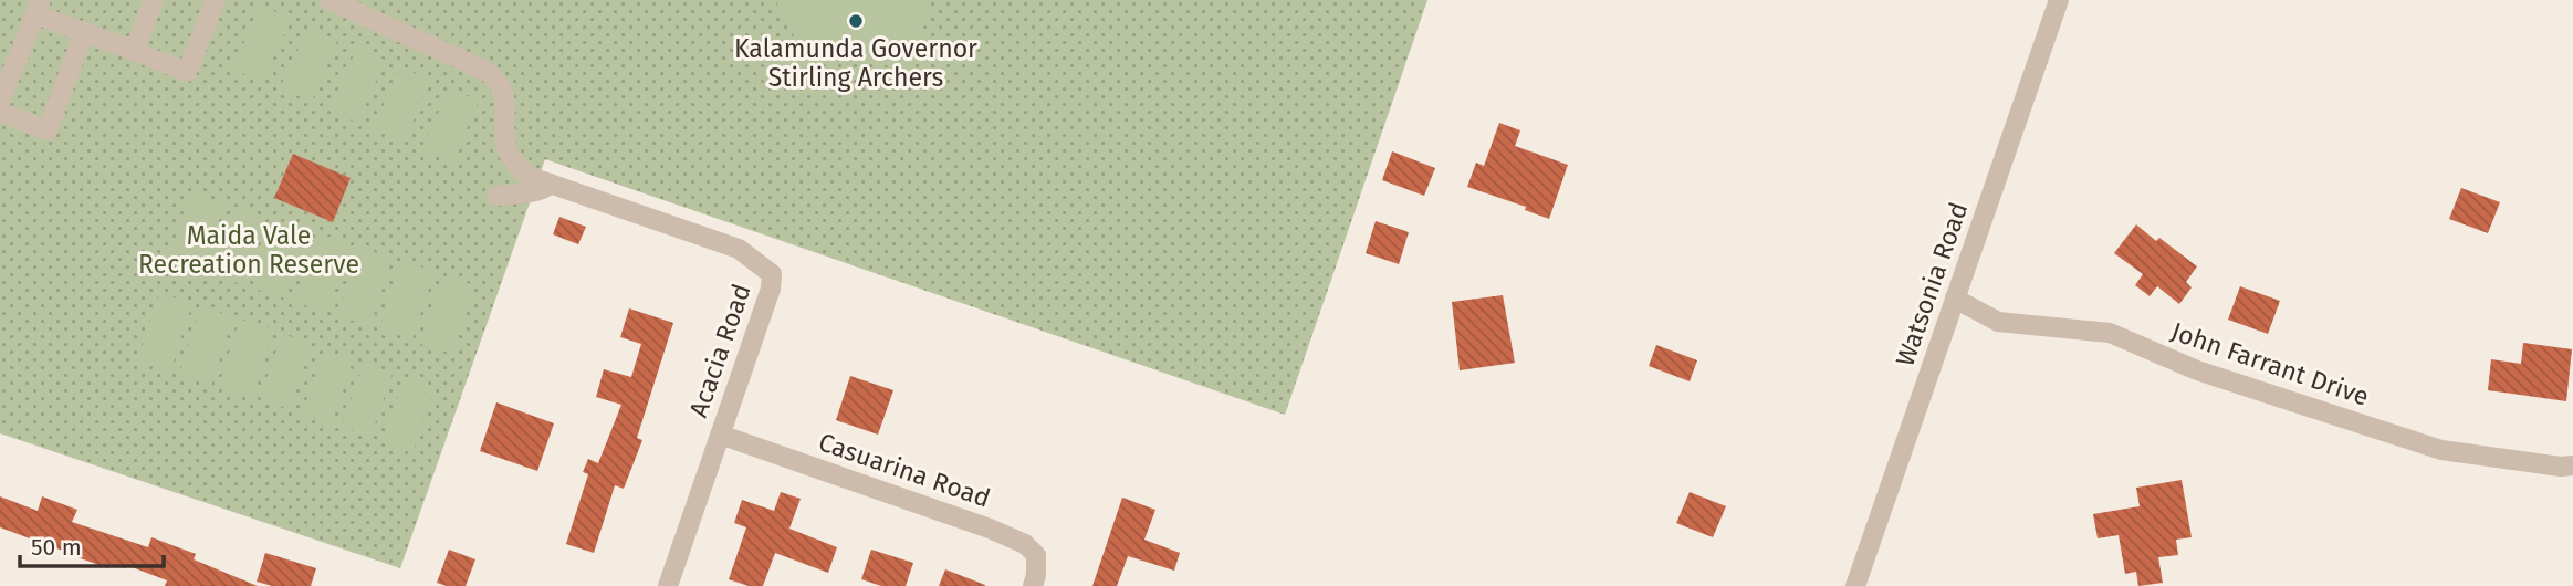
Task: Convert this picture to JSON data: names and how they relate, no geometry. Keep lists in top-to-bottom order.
{
  "streets": {
    "street": [
      "Watsonia Road",
      "Acacia Road",
      "John Farrant Drive",
      "Casuarina Road"
    ]
  },
  "crossings": [
    ["Watsonia Road", "John Farrant Drive"],
    ["Acacia Road", "Casuarina Road"]
  ],
  "parks": ["Maida Vale Recreation Reserve"],
  "places": ["Kalamunda Governor Stirling Archers"],
  "scale_bar": "50 m"
}
